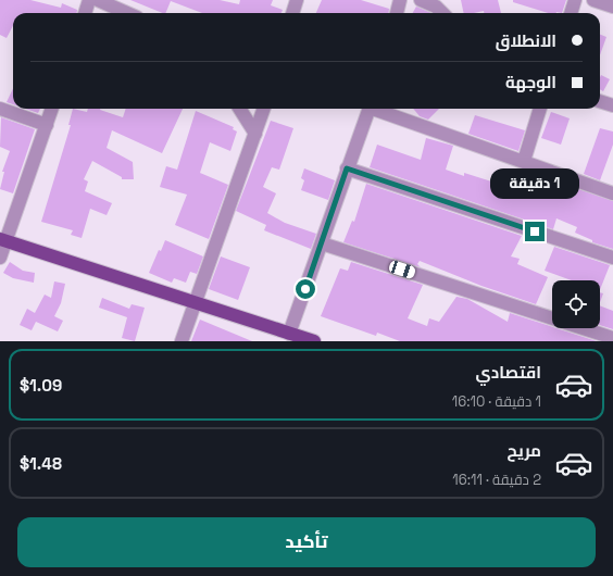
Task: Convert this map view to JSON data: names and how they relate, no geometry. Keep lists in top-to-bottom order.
{
  "page": {
    "banner": ["الانطلاق", "الوجهة"],
    "bubble": "1 دقيقة",
    "list": [
      {
        "name": "اقتصادي",
        "note": "1 دقيقة · 16:10",
        "value": "$1.09"
      },
      {
        "name": "مريح",
        "note": "2 دقيقة · 16:11",
        "value": "$1.48"
      }
    ],
    "buttons": "تأكيد"
  }
}
